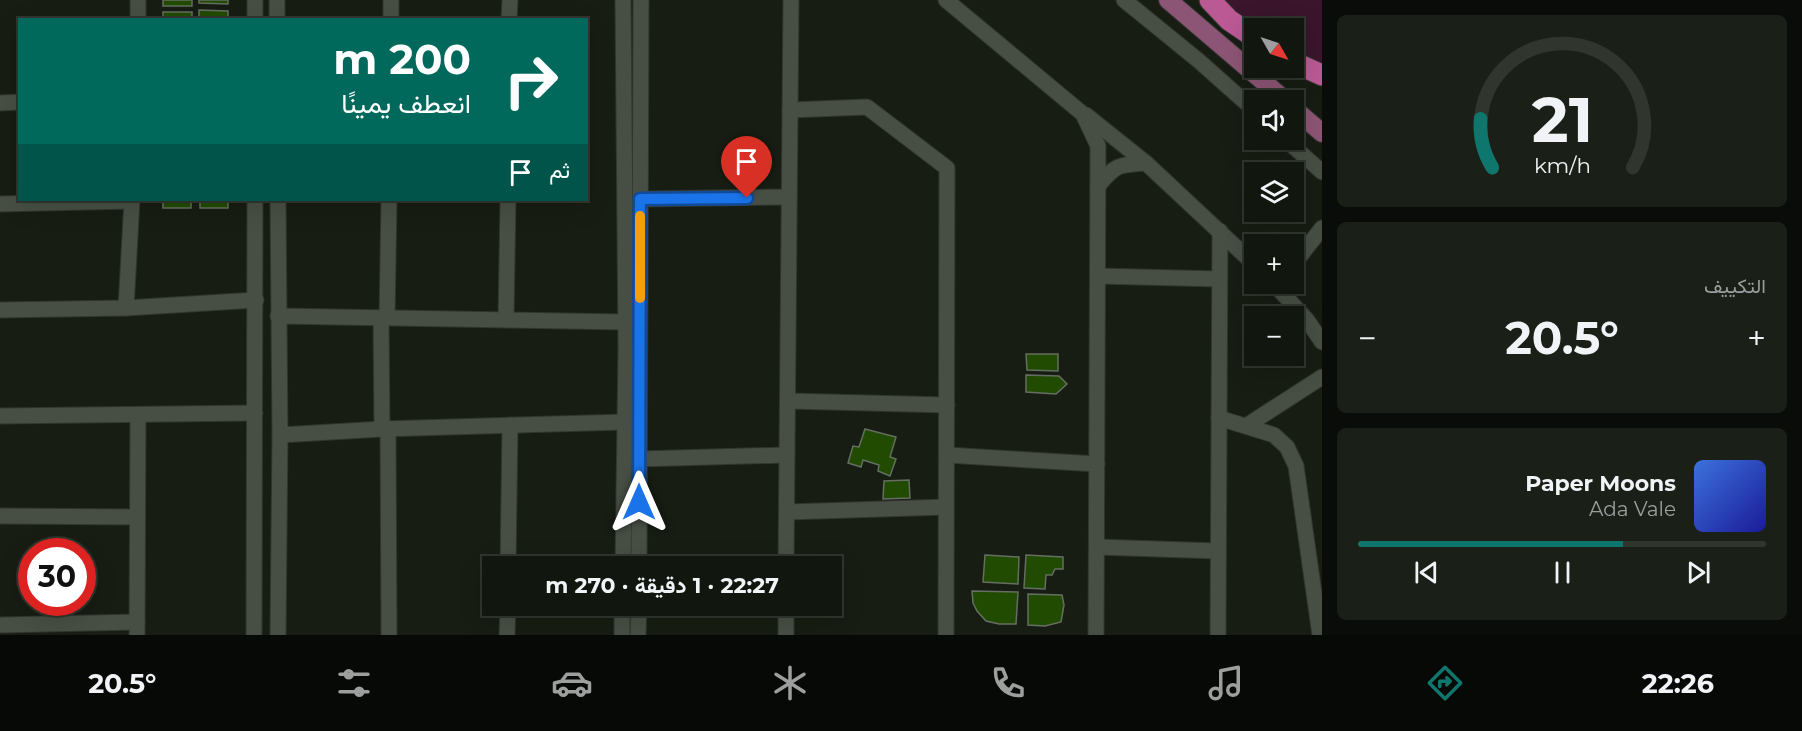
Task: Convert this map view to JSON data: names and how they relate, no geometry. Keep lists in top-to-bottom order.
{
  "north": "bottom right",
  "page": {
    "map_buttons": ["+", "−"],
    "turn": ["200 m", "انعطف يمينًا"],
    "then": "ثم",
    "tile": "التكييف",
    "heat": ["−", "20.5°", "+"],
    "song": ["Paper Moons", "Ada Vale"],
    "limit": "30",
    "trip": "22:27 · 1 دقيقة · 270 m",
    "tabs": ["22:26", "20.5°"],
    "gauge": ["21", "km/h"]
  }
}
